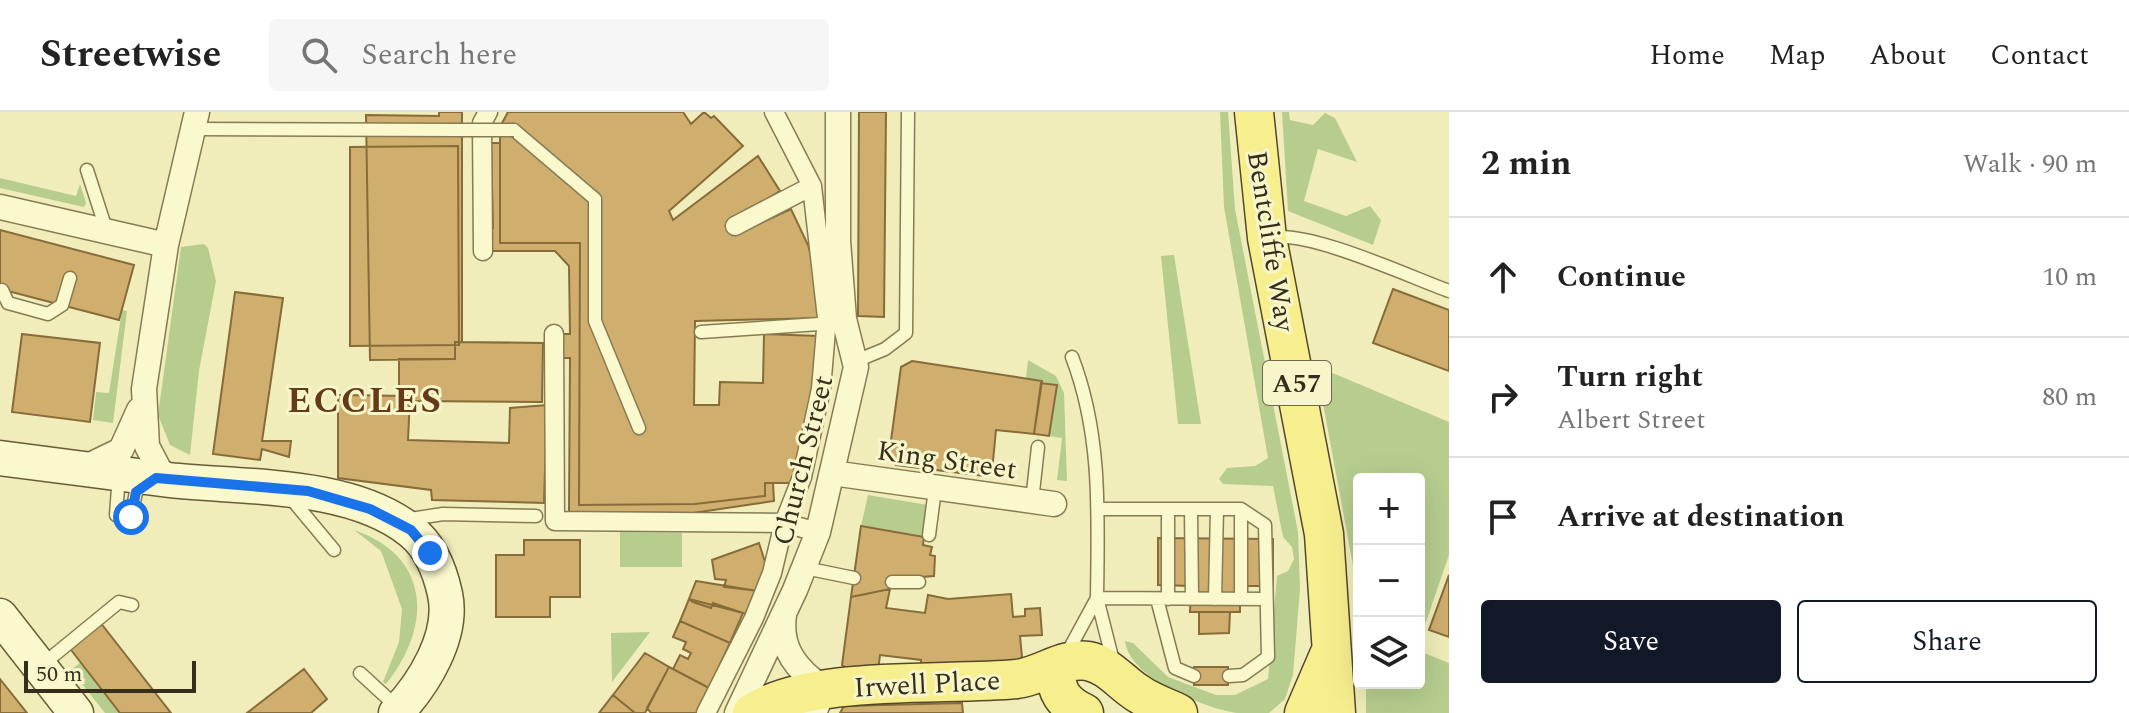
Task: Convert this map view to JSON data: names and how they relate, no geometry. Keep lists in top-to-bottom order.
{
  "streets": {
    "main road": ["Bentcliffe Way", "A57", "Irwell Place"],
    "street": ["King Street", "Church Street"]
  },
  "crossings": [
    ["King Street", "Church Street"]
  ],
  "districts": ["ECCLES"],
  "scale_bar": "50 m",
  "page": {
    "header": "Streetwise",
    "search": "Search here",
    "nav": [
      "Home",
      "Map",
      "About",
      "Contact"
    ],
    "heading": ["2 min", "Walk · 90 m"],
    "list": [
      ["Continue", "10 m"],
      ["Turn right", "Albert Street", "80 m"],
      "Arrive at destination"
    ],
    "map_buttons": ["+", "−"],
    "buttons": ["Save", "Share"],
    "scale": "50 m"
  }
}
